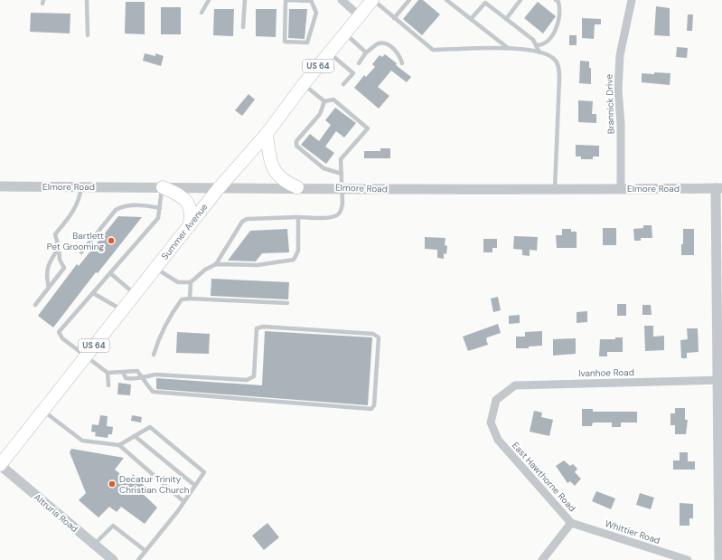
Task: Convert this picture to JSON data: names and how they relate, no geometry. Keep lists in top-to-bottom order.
{
  "streets": {
    "main road": ["US 64", "Summer Avenue"],
    "street": [
      "Brannick Drive",
      "Elmore Road",
      "Ivanhoe Road",
      "East Hawthorne Road",
      "Altruria Road",
      "Whittier Road"
    ]
  },
  "crossings": [
    ["Brannick Drive", "Elmore Road"],
    ["Elmore Road", "Summer Avenue"],
    ["Summer Avenue", "Altruria Road"],
    ["Ivanhoe Road", "East Hawthorne Road"],
    ["East Hawthorne Road", "Whittier Road"]
  ],
  "places": ["Bartlett Pet Grooming", "Decatur Trinity Christian Church"]
}
